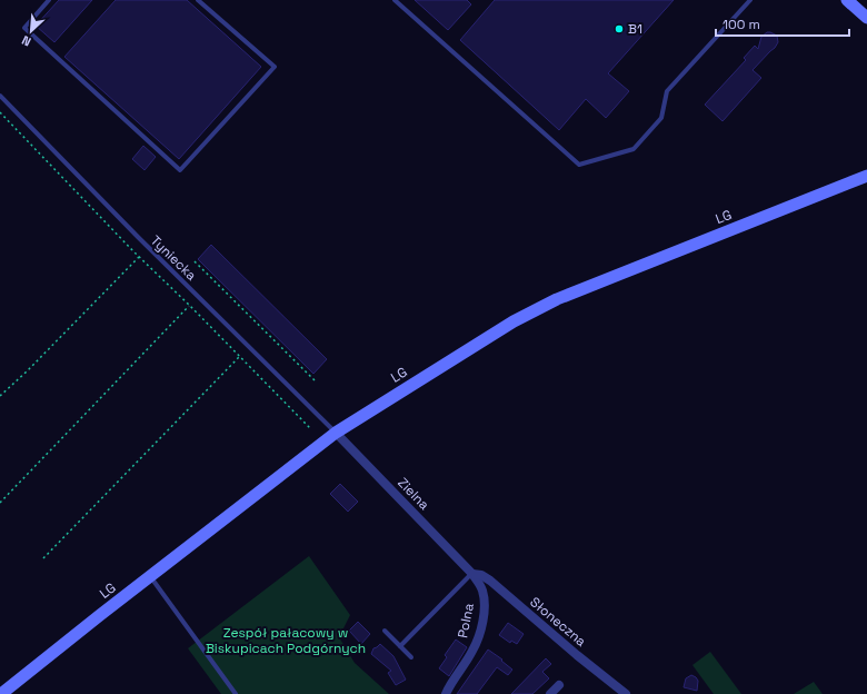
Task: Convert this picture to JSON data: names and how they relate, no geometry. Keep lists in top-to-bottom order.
{
  "streets": {
    "main road": ["LG"],
    "street": ["Zielna", "Polna", "Słoneczna"],
    "lane": ["Tyniecka"]
  },
  "crossings": [
    ["LG", "Tyniecka"],
    ["LG", "Zielna"],
    ["Tyniecka", "Zielna"],
    ["Zielna", "Polna"],
    ["Zielna", "Słoneczna"],
    ["Polna", "Słoneczna"]
  ],
  "parks": ["Zespół pałacowy w Biskupicach Podgórnych"],
  "places": ["B1"],
  "scale_bar": "100 m",
  "north": "bottom left"
}
